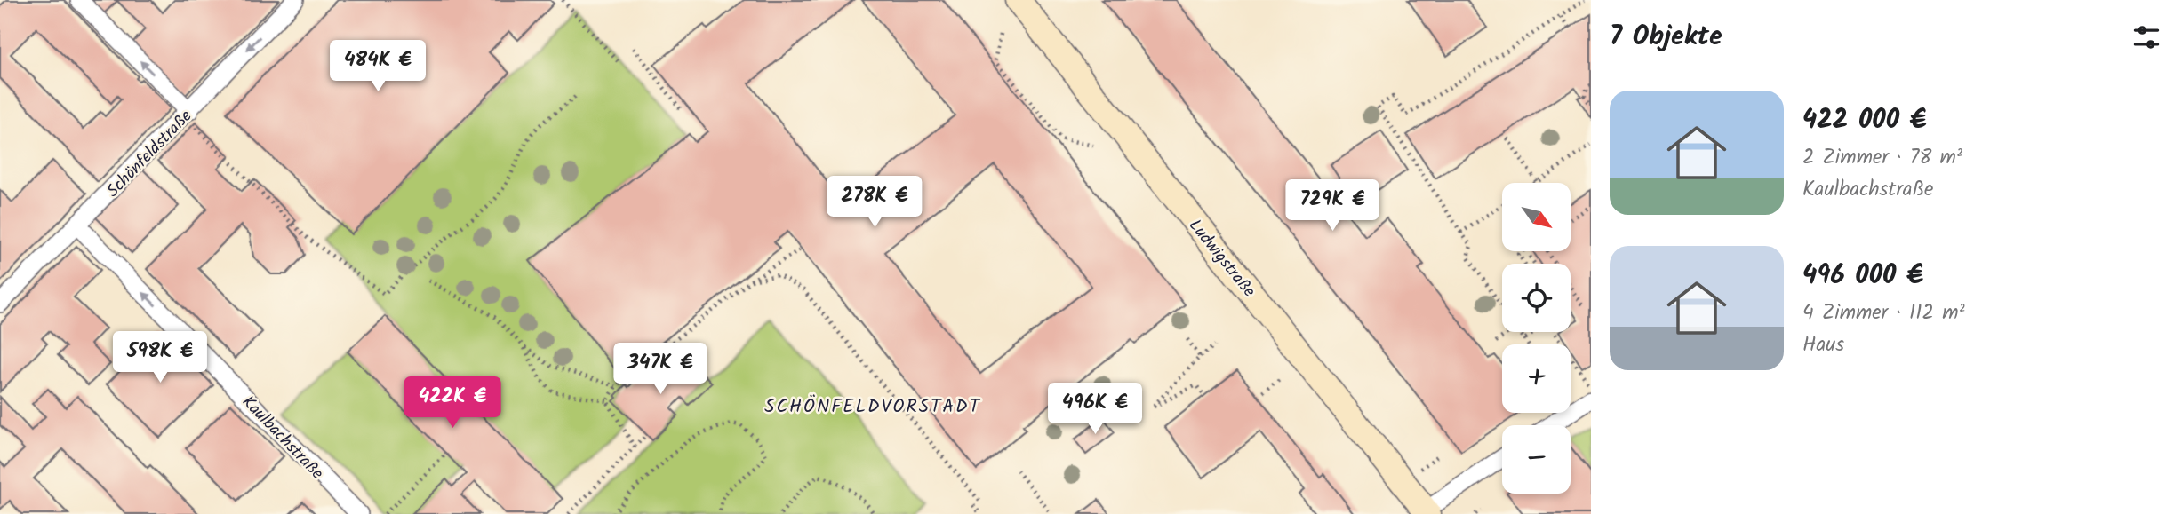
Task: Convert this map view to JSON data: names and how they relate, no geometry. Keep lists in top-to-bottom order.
{
  "streets": {
    "main road": ["Ludwigstraße"],
    "street": ["Schönfeldstraße", "Kaulbachstraße"]
  },
  "crossings": [
    ["Schönfeldstraße", "Kaulbachstraße"]
  ],
  "one_way": ["Schönfeldstraße", "Kaulbachstraße"],
  "districts": ["SCHÖNFELDVORSTADT"],
  "north": "bottom right",
  "page": {
    "heading": "7 Objekte",
    "price": [
      "484K €",
      "278K €",
      "729K €",
      "598K €",
      "347K €",
      "422K €",
      "496K €"
    ],
    "list": [
      {
        "name": "422 000 €",
        "note": "2 Zimmer · 78 m² · Kaulbachstraße"
      },
      {
        "name": "496 000 €",
        "note": "4 Zimmer · 112 m² · Haus"
      }
    ],
    "map_buttons": ["+", "−"]
  }
}
